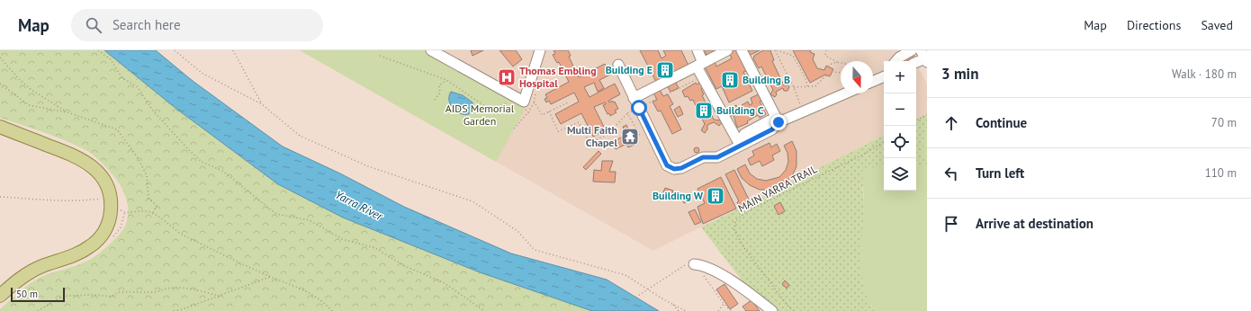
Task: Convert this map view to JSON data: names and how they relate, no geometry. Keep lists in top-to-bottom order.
{
  "streets": {
    "path": ["MAIN YARRA TRAIL"]
  },
  "water": ["Yarra River"],
  "parks": ["AIDS Memorial Garden"],
  "places": {
    "building": [
      "Building E",
      "Building B",
      "Building C",
      "Building W"
    ],
    "hospital": ["Thomas Embling Hospital"],
    "temple": ["Multi Faith Chapel"]
  },
  "scale_bar": "50 m",
  "north": "bottom",
  "page": {
    "header": "Map",
    "search": "Search here",
    "nav": ["Map", "Directions", "Saved"],
    "heading": ["3 min", "Walk · 180 m"],
    "map_buttons": ["+", "−"],
    "list": [
      ["Continue", "70 m"],
      ["Turn left", "110 m"],
      "Arrive at destination"
    ],
    "scale": "50 m"
  }
}
